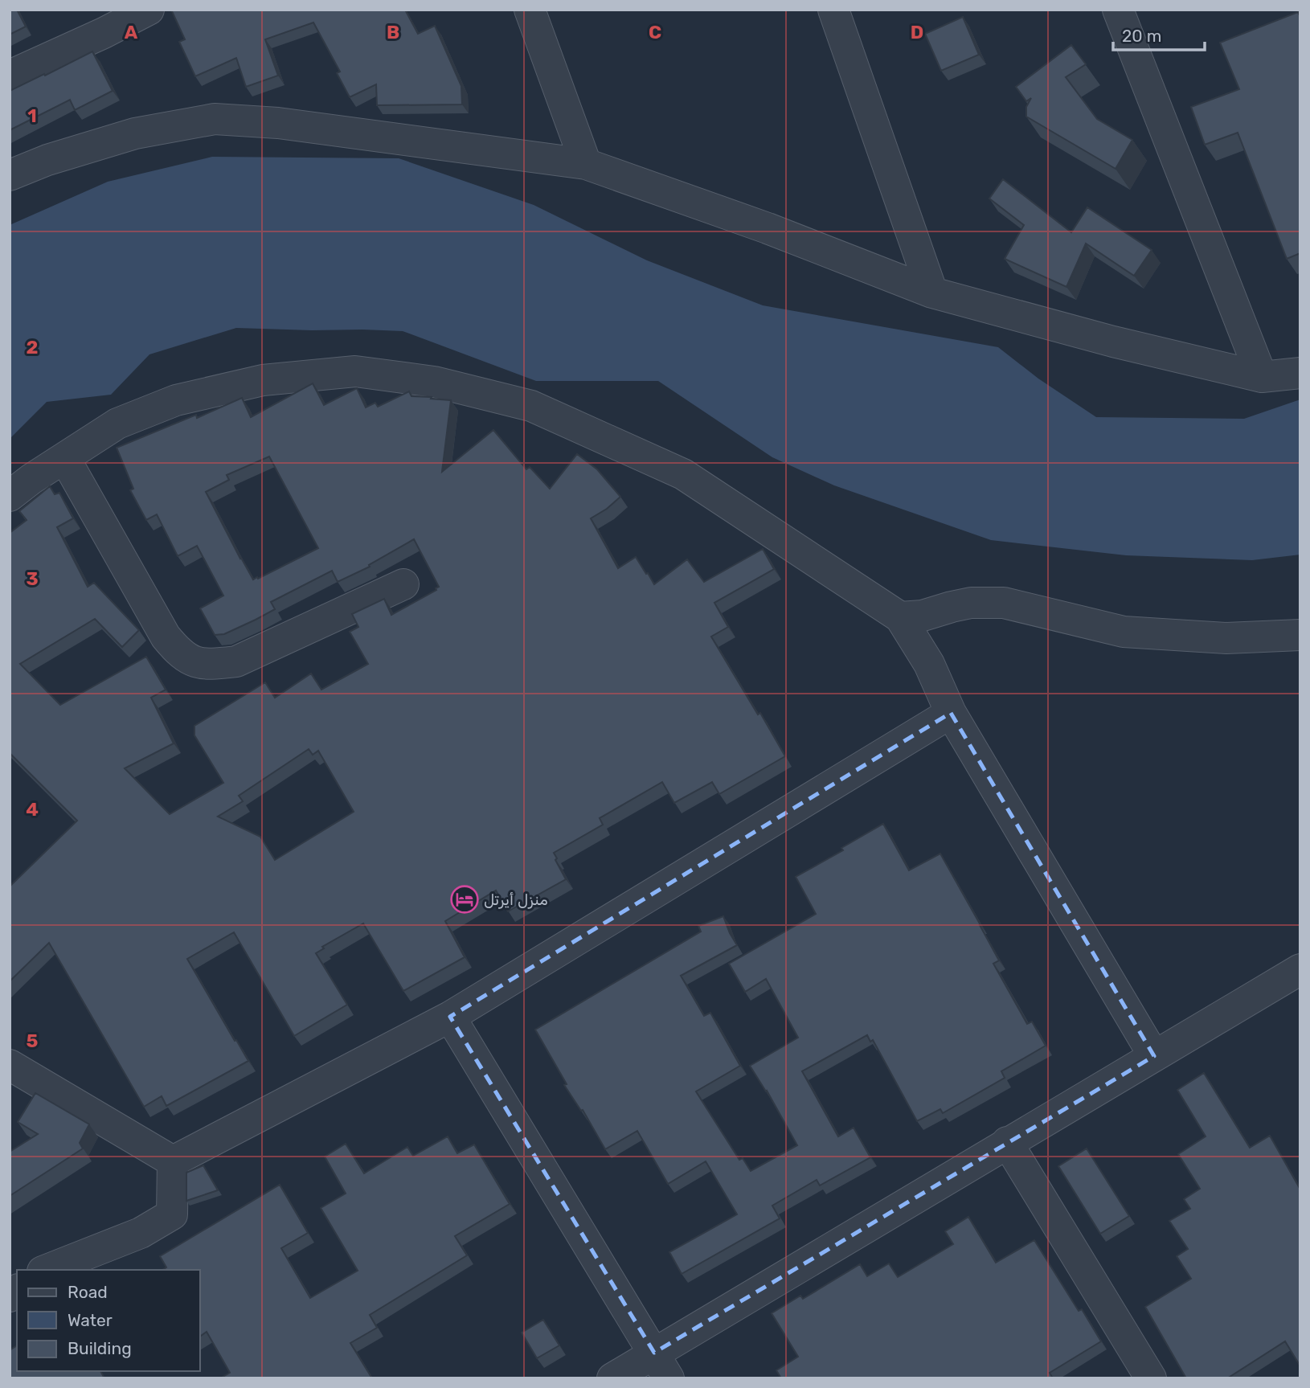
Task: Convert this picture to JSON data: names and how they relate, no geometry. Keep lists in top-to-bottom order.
{
  "places": {
    "hotel": ["منزل أيرتل"]
  },
  "legend": ["Road", "Water", "Building"],
  "scale_bar": "20 m",
  "grid": {
    "columns": [
      "A",
      "B",
      "C",
      "D"
    ],
    "rows": [
      "1",
      "2",
      "3",
      "4",
      "5"
    ]
  }
}
